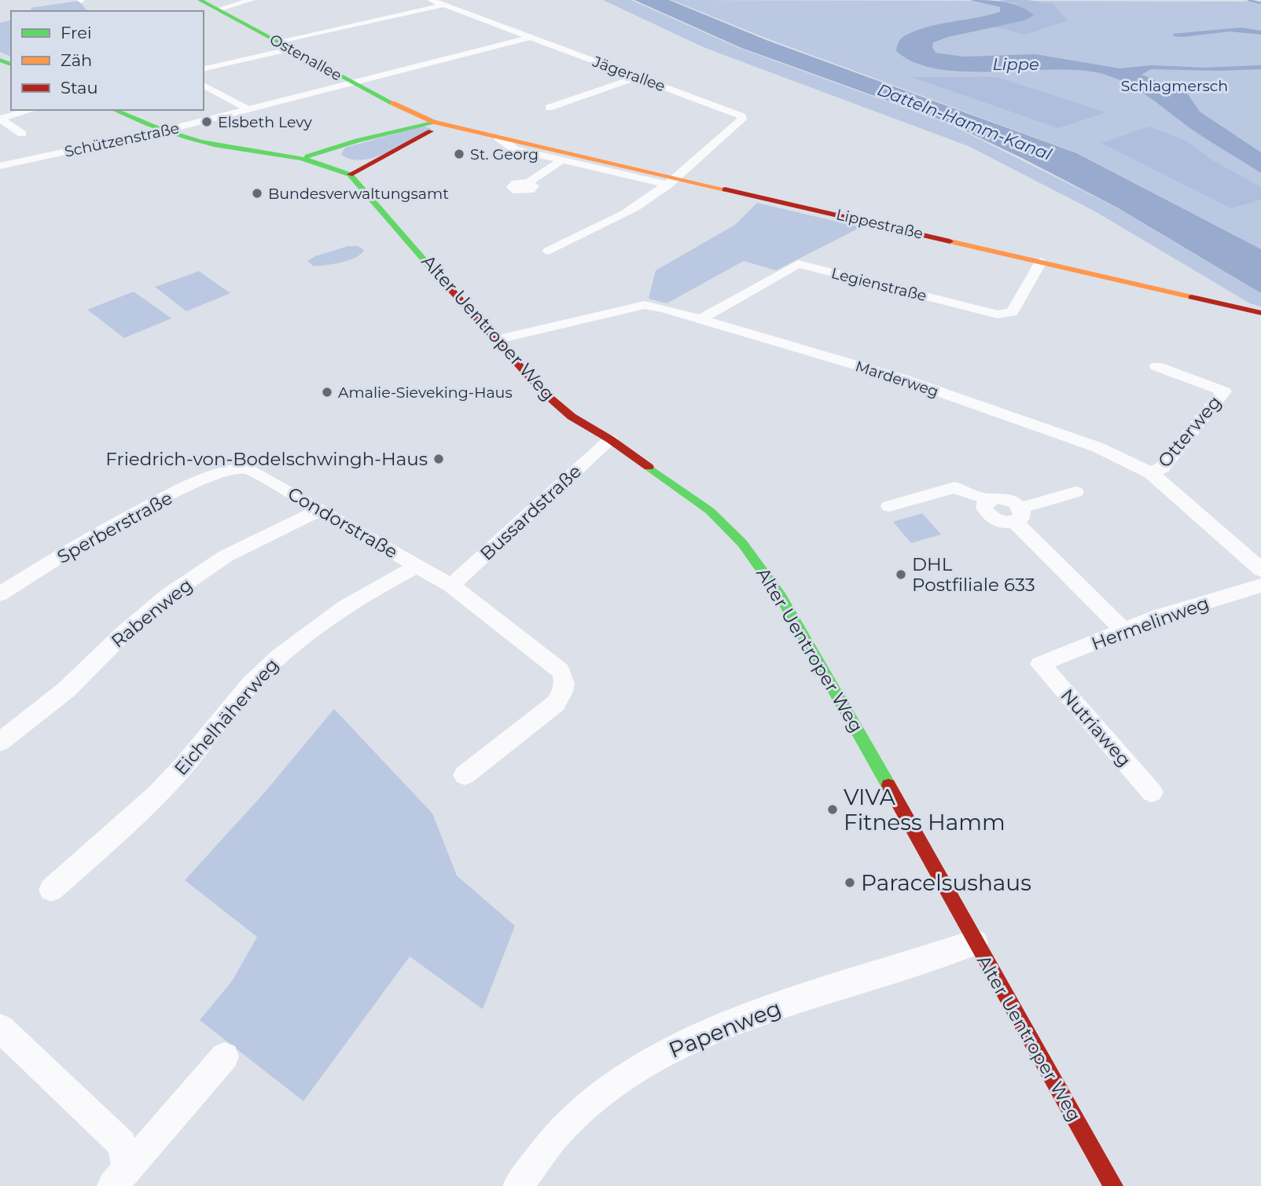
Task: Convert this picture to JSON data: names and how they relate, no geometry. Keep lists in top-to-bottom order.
{
  "streets": {
    "street": [
      "Ostenallee",
      "Jägerallee",
      "Schützenstraße",
      "Lippestraße",
      "Legienstraße",
      "Alter Uentroper Weg",
      "Marderweg",
      "Otterweg",
      "Bussardstraße",
      "Condorstraße",
      "Sperberstraße",
      "Rabenweg",
      "Hermelinweg",
      "Eichelhäherweg",
      "Nutriaweg",
      "Papenweg"
    ]
  },
  "crossings": [
    ["Ostenallee", "Schützenstraße"],
    ["Ostenallee", "Lippestraße"],
    ["Jägerallee", "Schützenstraße"],
    ["Jägerallee", "Lippestraße"],
    ["Lippestraße", "Legienstraße"],
    ["Legienstraße", "Marderweg"],
    ["Alter Uentroper Weg", "Marderweg"],
    ["Alter Uentroper Weg", "Bussardstraße"],
    ["Alter Uentroper Weg", "Papenweg"],
    ["Marderweg", "Otterweg"],
    ["Bussardstraße", "Condorstraße"],
    ["Condorstraße", "Sperberstraße"],
    ["Condorstraße", "Rabenweg"],
    ["Condorstraße", "Eichelhäherweg"],
    ["Hermelinweg", "Nutriaweg"]
  ],
  "water": ["Lippe", "Datteln-Hamm-Kanal"],
  "parks": ["Schlagmersch"],
  "places": [
    "Elsbeth Levy",
    "St. Georg",
    "Bundesverwaltungsamt",
    "Amalie-Sieveking-Haus",
    "Friedrich-von-Bodelschwingh-Haus",
    "DHL Postfiliale 633",
    "VIVA Fitness Hamm",
    "Paracelsushaus"
  ],
  "legend": ["Frei", "Zäh", "Stau"]
}
